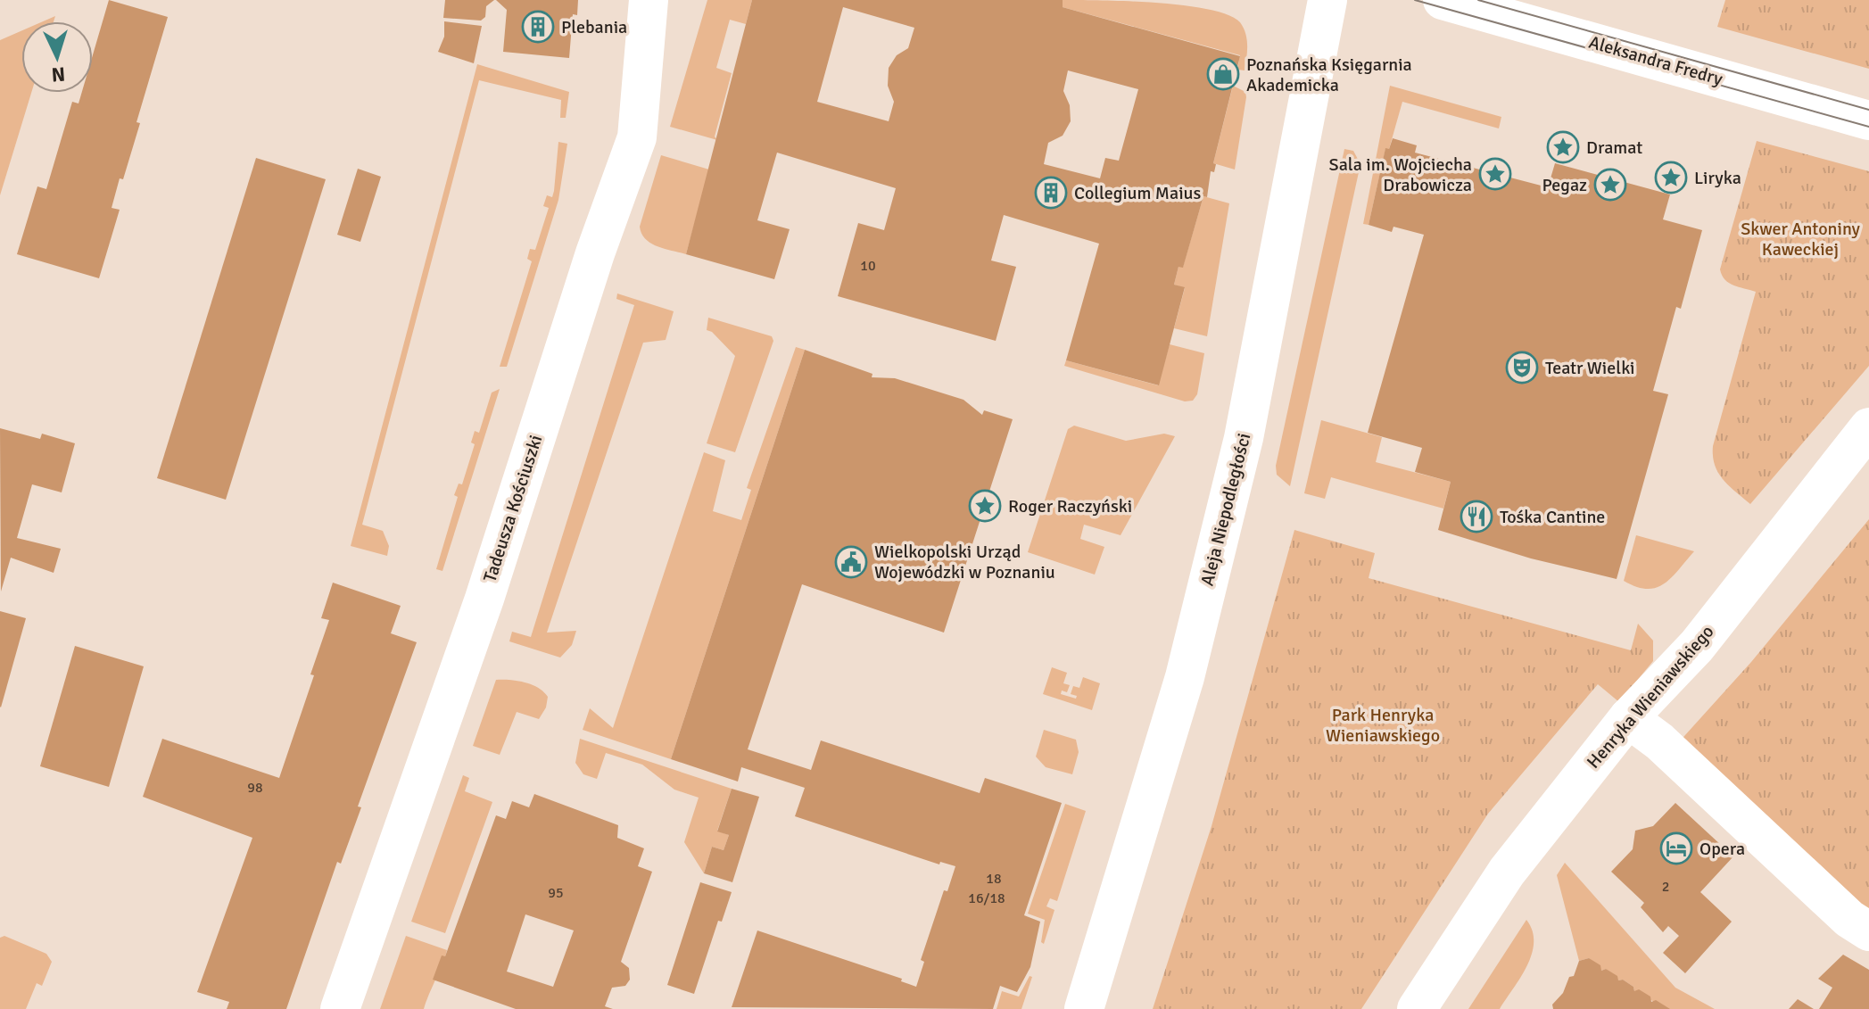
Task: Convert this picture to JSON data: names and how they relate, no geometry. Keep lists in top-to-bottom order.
{
  "streets": {
    "street": [
      "Aleksandra Fredry",
      "Tadeusza Kościuszki",
      "Aleja Niepodległości",
      "Henryka Wieniawskiego"
    ]
  },
  "parks": ["Skwer Antoniny Kaweckiej", "Park Henryka Wieniawskiego"],
  "places": {
    "building": ["Plebania", "Collegium Maius"],
    "shop": ["Poznańska Księgarnia Akademicka"],
    "place": [
      "Dramat",
      "Sala im. Wojciecha Drabowicza",
      "Liryka",
      "Pegaz",
      "Roger Raczyński"
    ],
    "theatre": ["Teatr Wielki"],
    "restaurant": ["Tośka Cantine"],
    "public building": ["Wielkopolski Urząd Wojewódzki w Poznaniu"],
    "hotel": ["Opera"]
  },
  "house_numbers": [
    "10",
    "98",
    "18",
    "2",
    "95",
    "16/18"
  ],
  "north": "bottom"
}
